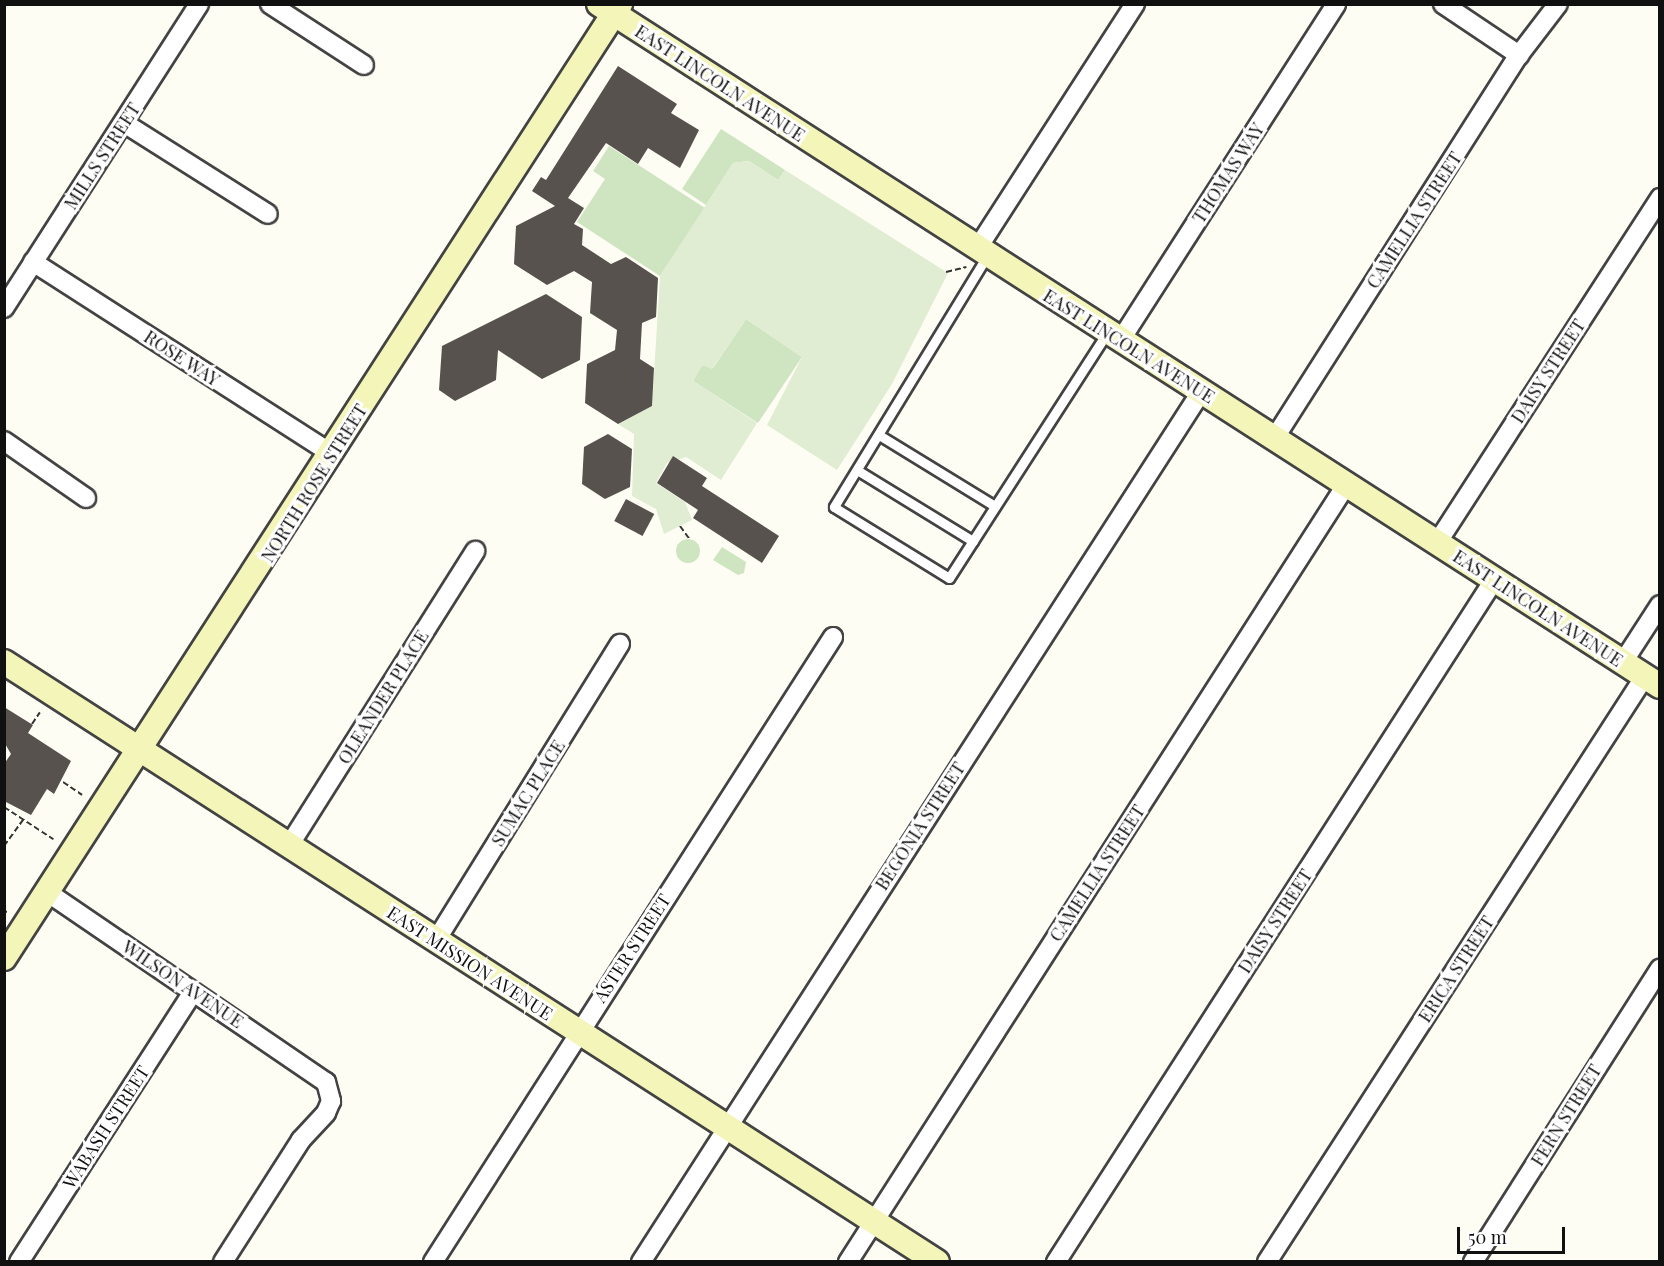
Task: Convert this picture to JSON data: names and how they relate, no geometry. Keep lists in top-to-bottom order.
{
  "streets": {
    "main road": ["EAST LINCOLN AVENUE", "NORTH ROSE STREET", "EAST MISSION AVENUE"],
    "street": [
      "MILLS STREET",
      "THOMAS WAY",
      "CAMELLIA STREET",
      "ROSE WAY",
      "DAISY STREET",
      "OLEANDER PLACE",
      "SUMAC PLACE",
      "BEGONIA STREET",
      "ASTER STREET",
      "ERICA STREET",
      "WILSON AVENUE",
      "FERN STREET",
      "WABASH STREET"
    ]
  },
  "crossings": [
    ["EAST LINCOLN AVENUE", "THOMAS WAY"],
    ["EAST LINCOLN AVENUE", "CAMELLIA STREET"],
    ["EAST LINCOLN AVENUE", "DAISY STREET"],
    ["EAST LINCOLN AVENUE", "NORTH ROSE STREET"],
    ["EAST LINCOLN AVENUE", "BEGONIA STREET"],
    ["EAST LINCOLN AVENUE", "ERICA STREET"],
    ["MILLS STREET", "ROSE WAY"],
    ["CAMELLIA STREET", "EAST MISSION AVENUE"],
    ["ROSE WAY", "NORTH ROSE STREET"],
    ["NORTH ROSE STREET", "EAST MISSION AVENUE"],
    ["NORTH ROSE STREET", "WILSON AVENUE"],
    ["OLEANDER PLACE", "EAST MISSION AVENUE"],
    ["SUMAC PLACE", "EAST MISSION AVENUE"],
    ["BEGONIA STREET", "EAST MISSION AVENUE"],
    ["ASTER STREET", "EAST MISSION AVENUE"],
    ["WILSON AVENUE", "WABASH STREET"]
  ],
  "scale_bar": "50 m"
}
